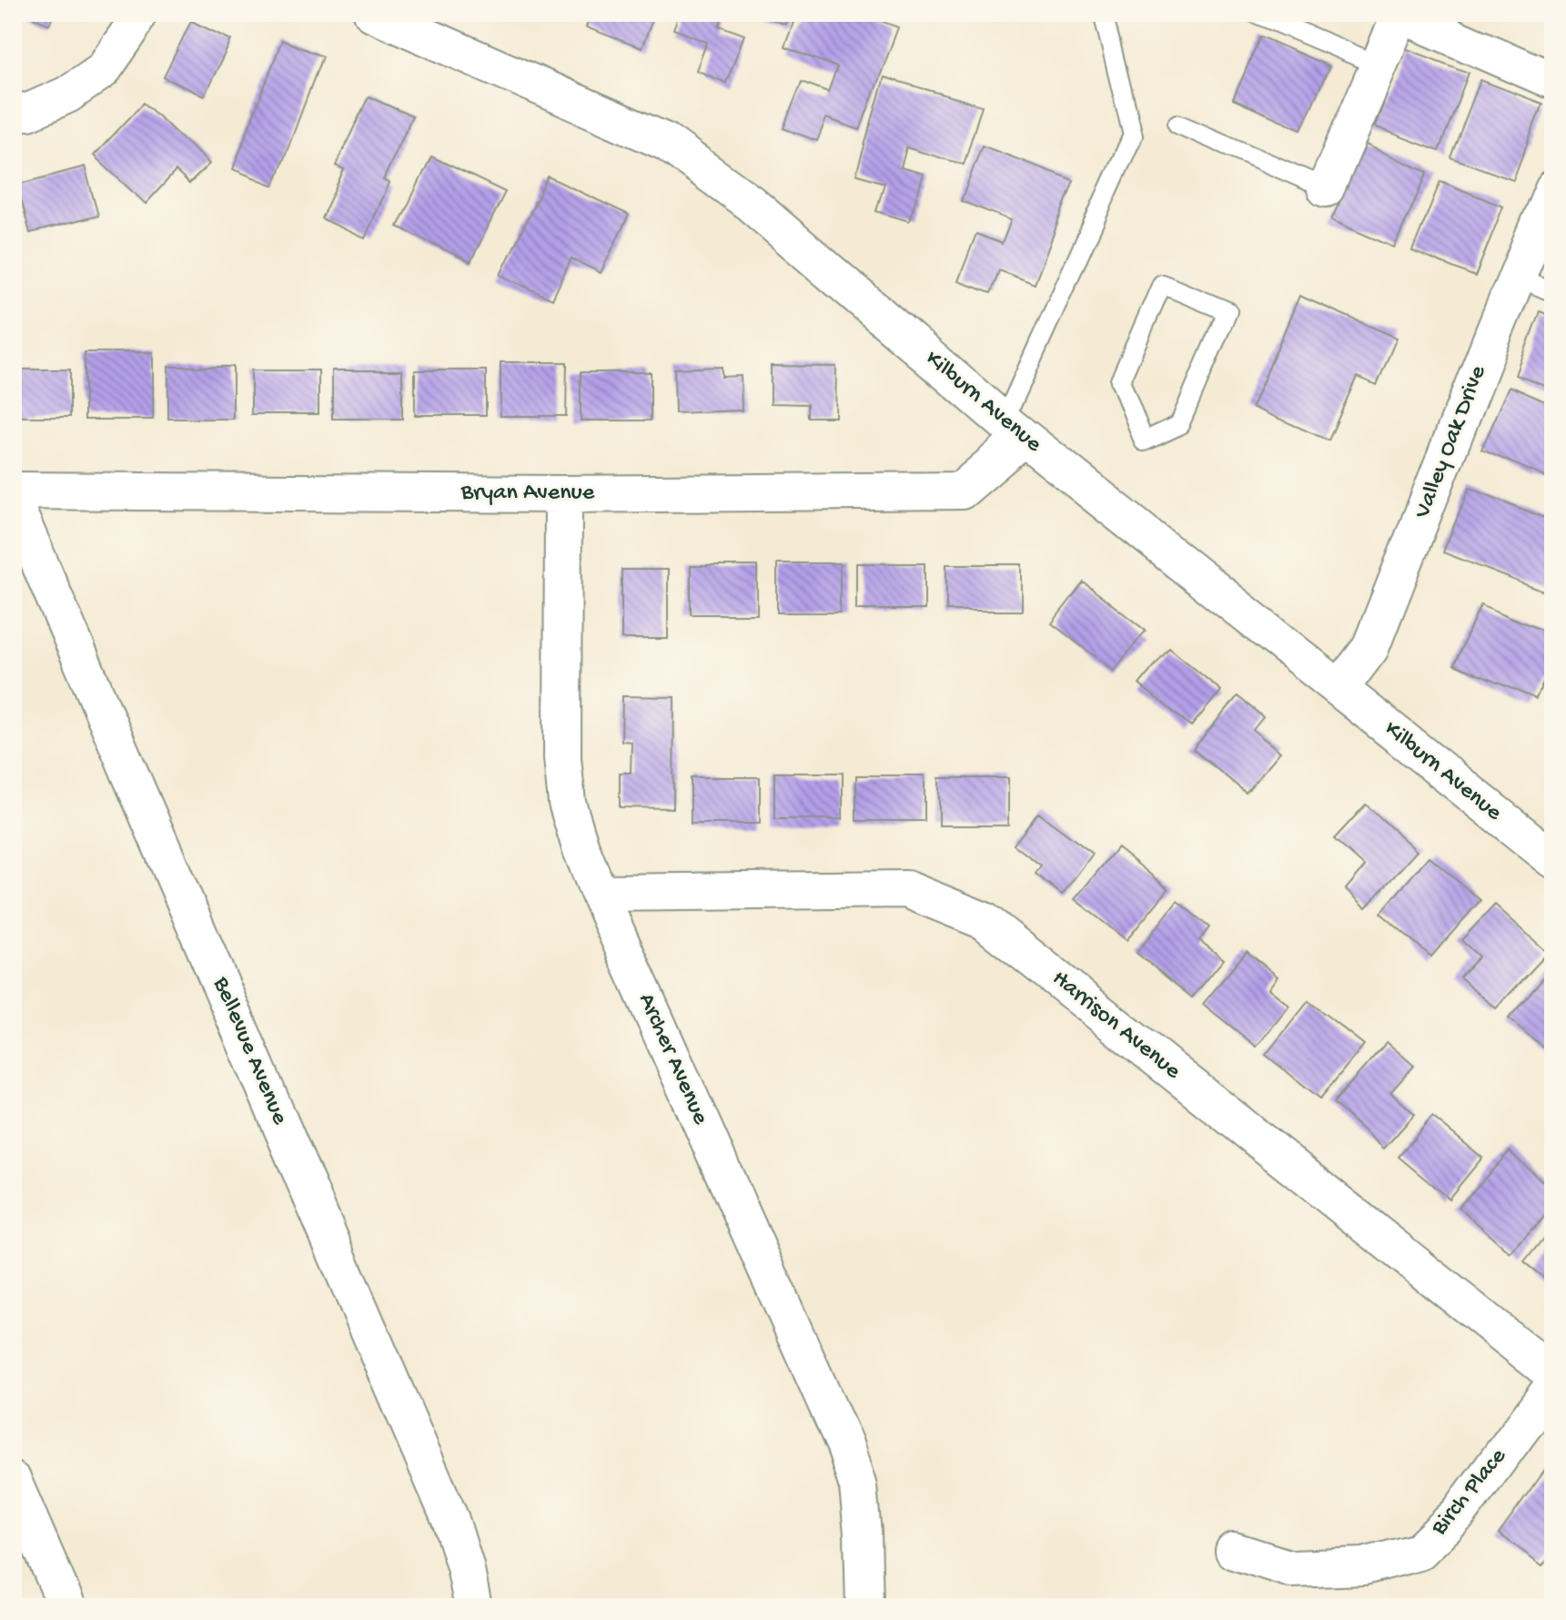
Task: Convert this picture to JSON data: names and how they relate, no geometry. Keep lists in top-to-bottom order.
{
  "streets": {
    "street": [
      "Kilburn Avenue",
      "Valley Oak Drive",
      "Bryan Avenue",
      "Harrison Avenue",
      "Bellevue Avenue",
      "Archer Avenue",
      "Birch Place"
    ]
  },
  "crossings": [
    ["Kilburn Avenue", "Valley Oak Drive"],
    ["Kilburn Avenue", "Bryan Avenue"],
    ["Bryan Avenue", "Archer Avenue"],
    ["Harrison Avenue", "Archer Avenue"]
  ]
}
